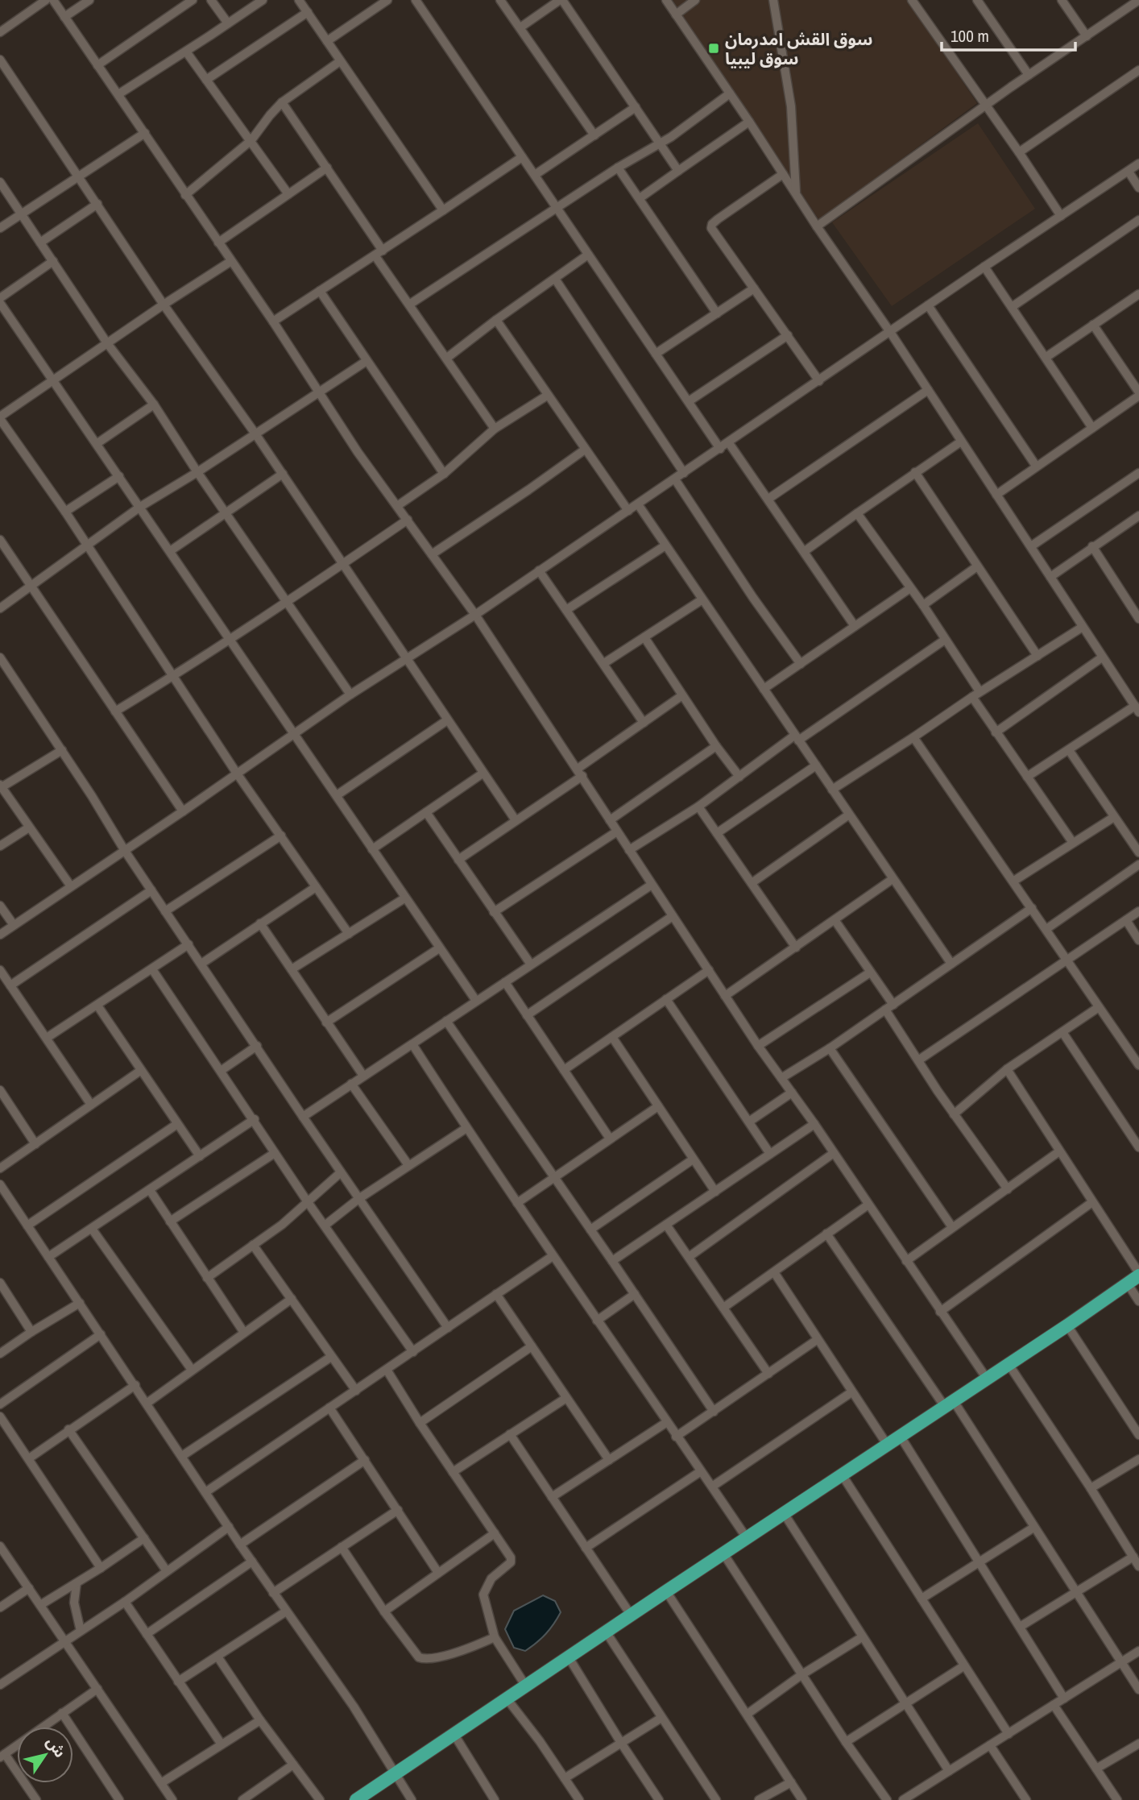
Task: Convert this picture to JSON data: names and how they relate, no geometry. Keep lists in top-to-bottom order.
{
  "places": {
    "transit": ["سوق القش امدرمان سوق ليبيا"]
  },
  "scale_bar": "100 m",
  "north": "top right"
}
